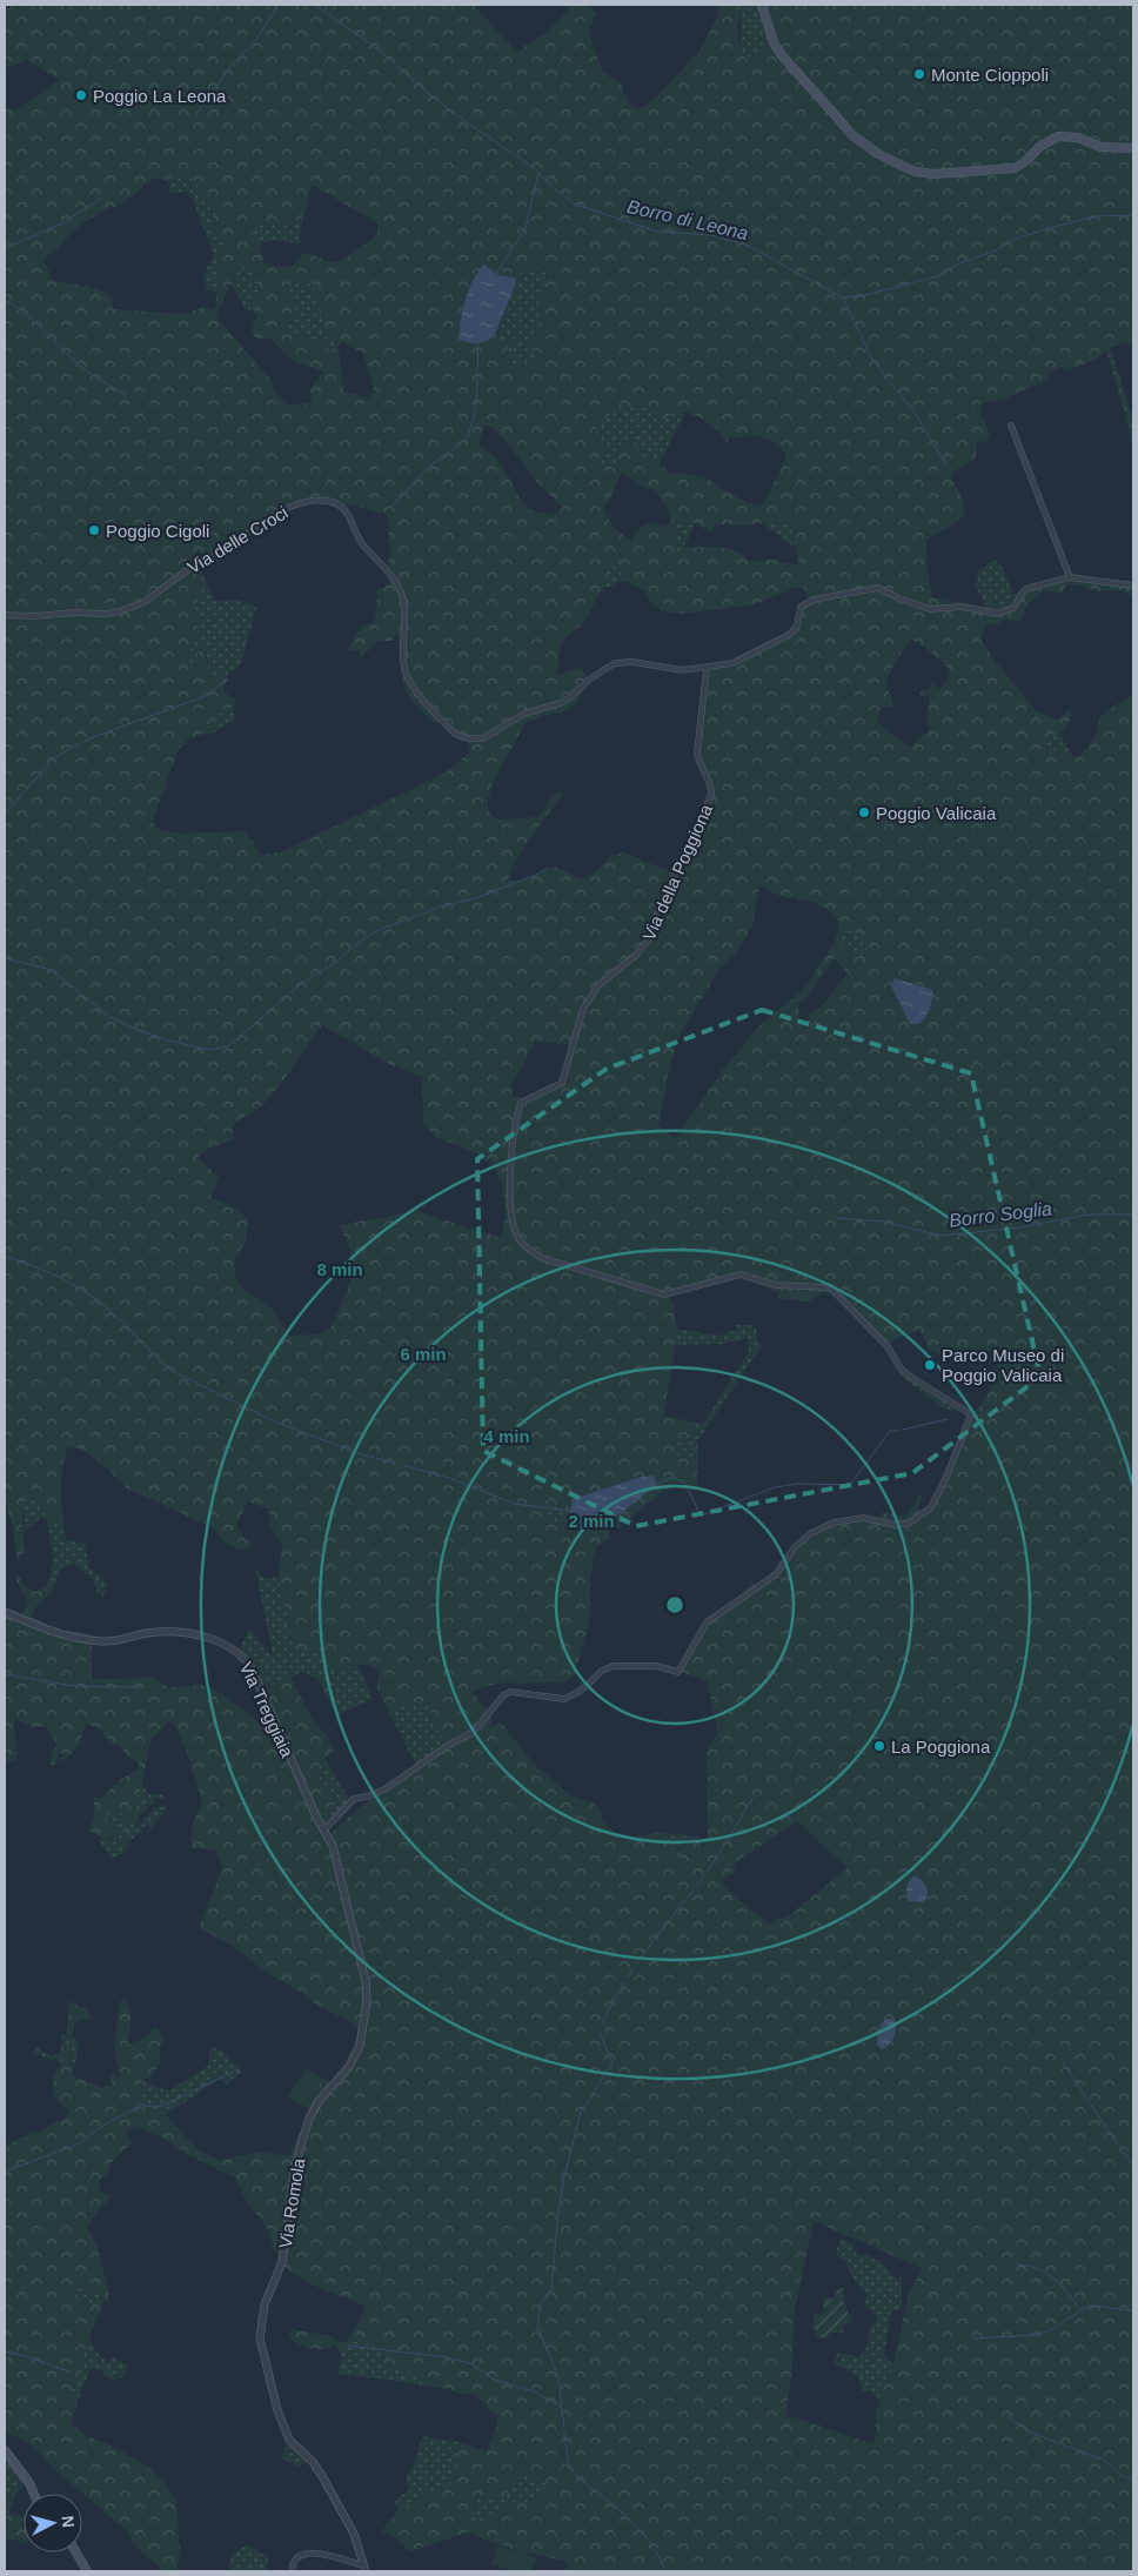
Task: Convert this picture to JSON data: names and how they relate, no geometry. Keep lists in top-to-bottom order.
{
  "streets": {
    "street": [
      "Via delle Croci",
      "Via della Poggiona",
      "Via Treggiaia",
      "Via Romola"
    ]
  },
  "crossings": [
    ["Via delle Croci", "Via della Poggiona"],
    ["Via della Poggiona", "Via Treggiaia"],
    ["Via della Poggiona", "Via Romola"],
    ["Via Treggiaia", "Via Romola"]
  ],
  "water": ["Borro di Leona", "Borro Soglia"],
  "places": [
    "Monte Cioppoli",
    "Poggio La Leona",
    "Poggio Cigoli",
    "Poggio Valicaia",
    "Parco Museo di Poggio Valicaia",
    "La Poggiona"
  ],
  "north": "right",
  "rings": [
    "8 min",
    "6 min",
    "4 min",
    "2 min"
  ]
}
